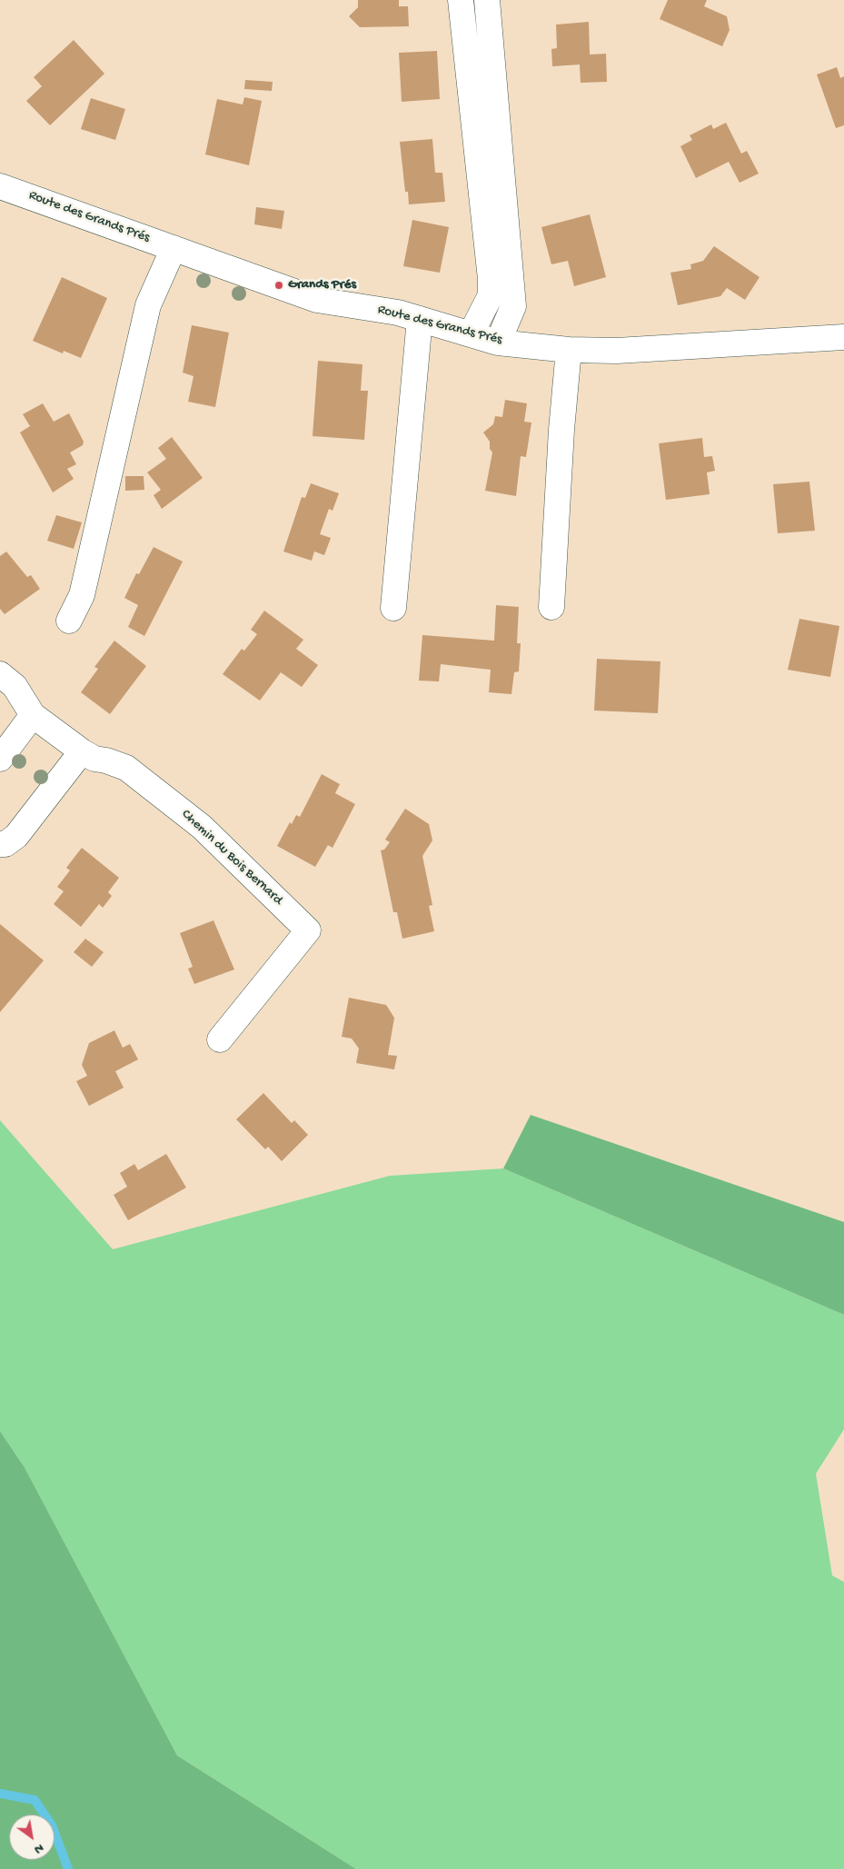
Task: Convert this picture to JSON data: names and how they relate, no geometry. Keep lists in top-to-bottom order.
{
  "streets": {
    "street": ["Route des Grands Prés", "Chemin du Bois Bernard"]
  },
  "places": ["Grands Prés"],
  "north": "bottom right"
}
